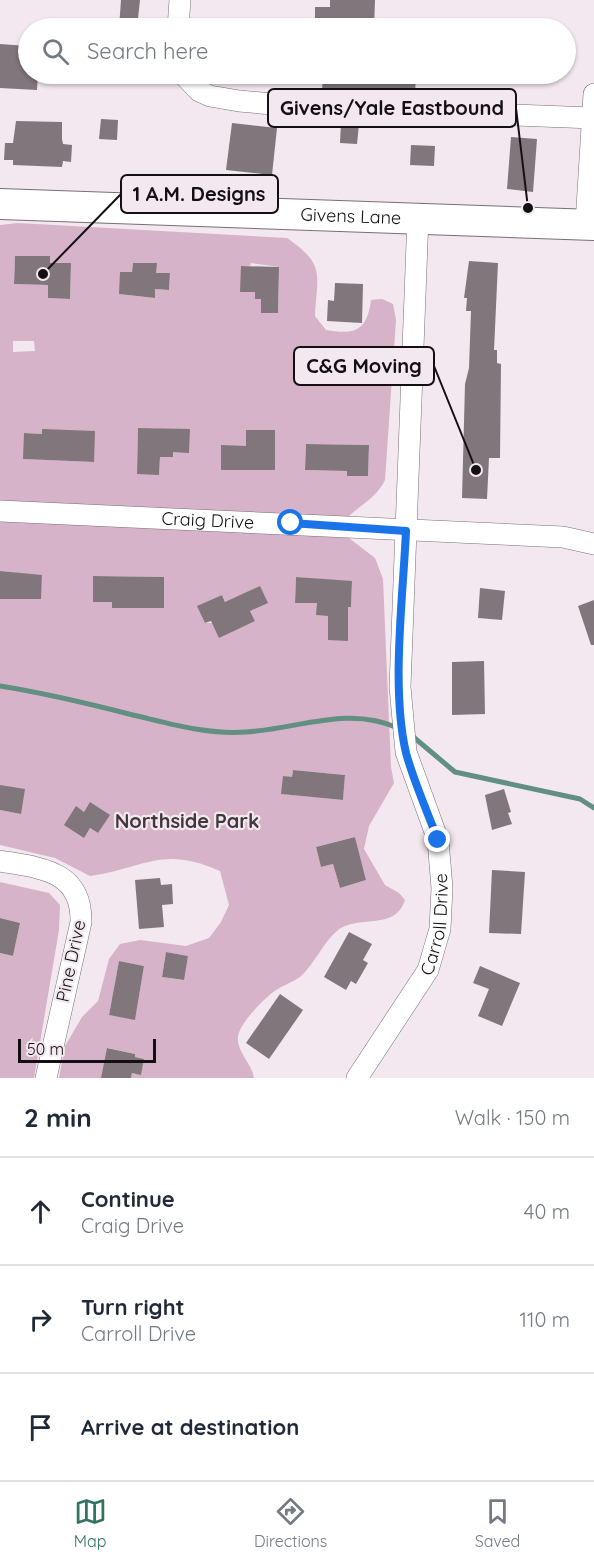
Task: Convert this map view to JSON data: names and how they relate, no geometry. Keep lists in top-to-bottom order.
{
  "streets": {
    "street": [
      "Givens Lane",
      "Craig Drive",
      "Carroll Drive",
      "Pine Drive"
    ]
  },
  "crossings": [
    ["Givens Lane", "Carroll Drive"],
    ["Craig Drive", "Carroll Drive"]
  ],
  "districts": ["Northside Park"],
  "places": ["Givens/Yale Eastbound", "1 A.M. Designs", "C&G Moving"],
  "scale_bar": "50 m",
  "page": {
    "search": "Search here",
    "scale": "50 m",
    "heading": ["2 min", "Walk · 150 m"],
    "list": [
      ["Continue", "Craig Drive", "40 m"],
      ["Turn right", "Carroll Drive", "110 m"],
      "Arrive at destination"
    ],
    "nav": ["Map", "Directions", "Saved"]
  }
}
